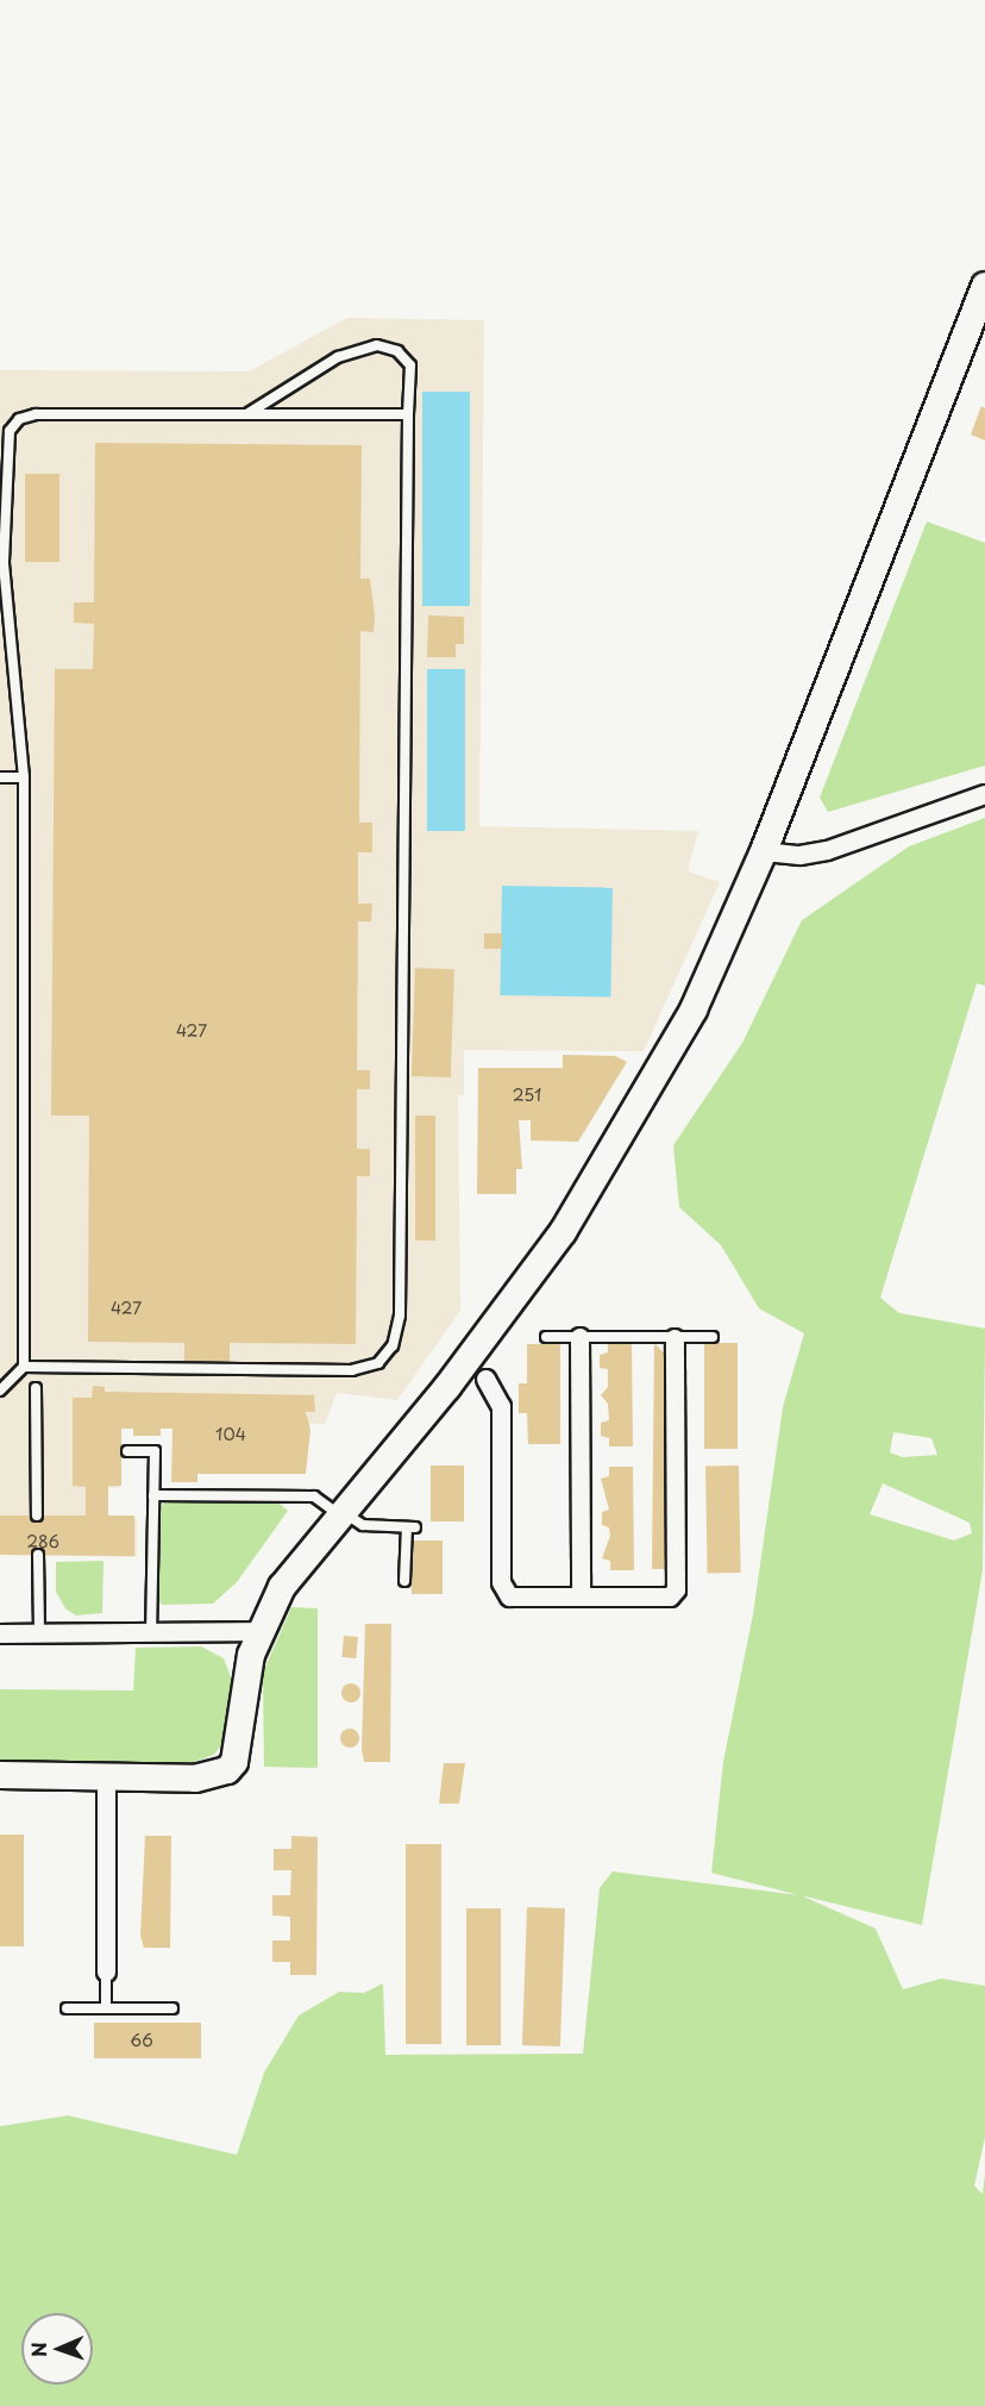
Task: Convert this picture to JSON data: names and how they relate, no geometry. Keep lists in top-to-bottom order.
{
  "house_numbers": [
    "427",
    "251",
    "427",
    "104",
    "286",
    "66"
  ],
  "north": "left"
}
